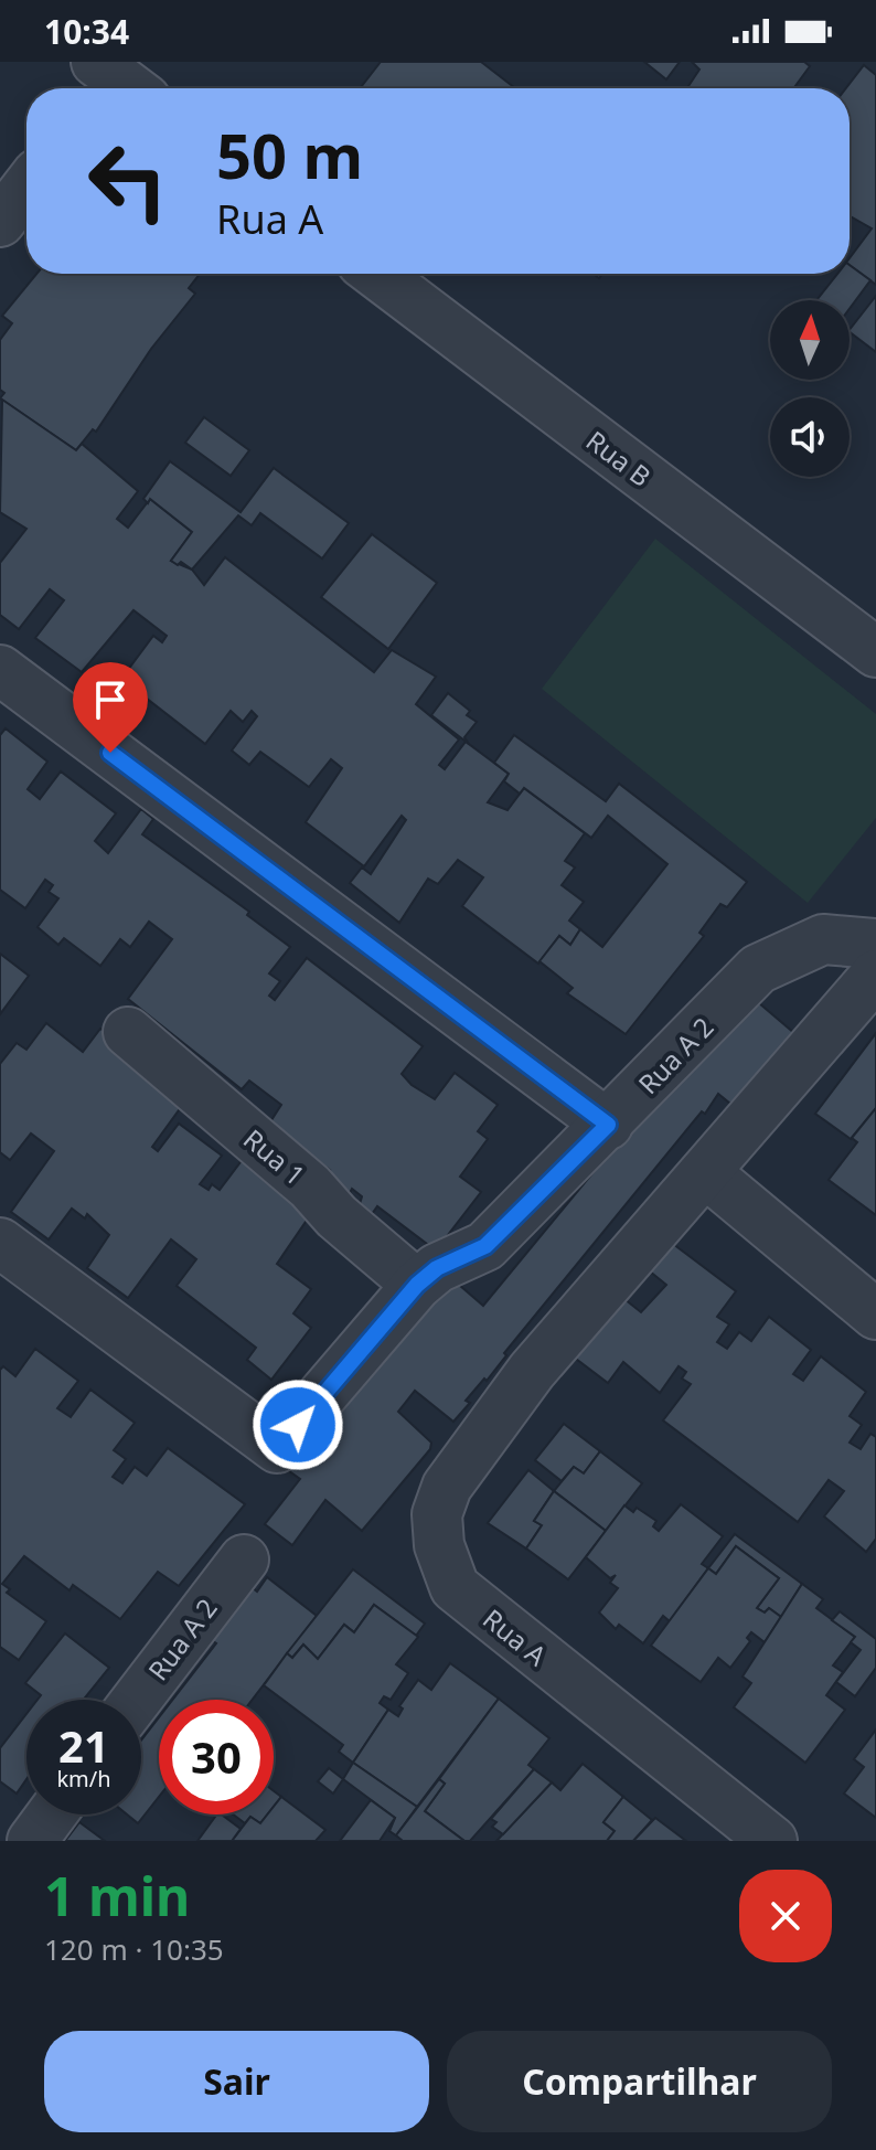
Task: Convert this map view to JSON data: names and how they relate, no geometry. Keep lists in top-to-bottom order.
{
  "streets": {
    "street": [
      "Rua B",
      "Rua A 2",
      "Rua 1",
      "Rua A"
    ]
  },
  "crossings": [
    ["Rua A 2", "Rua 1"]
  ],
  "north": "top",
  "page": {
    "status": "10:34",
    "turn": ["50 m", "Rua A"],
    "speed": "21 km/h",
    "limit": "30",
    "heading": ["1 min", "120 m · 10:35"],
    "buttons": ["Sair", "Compartilhar"]
  }
}
